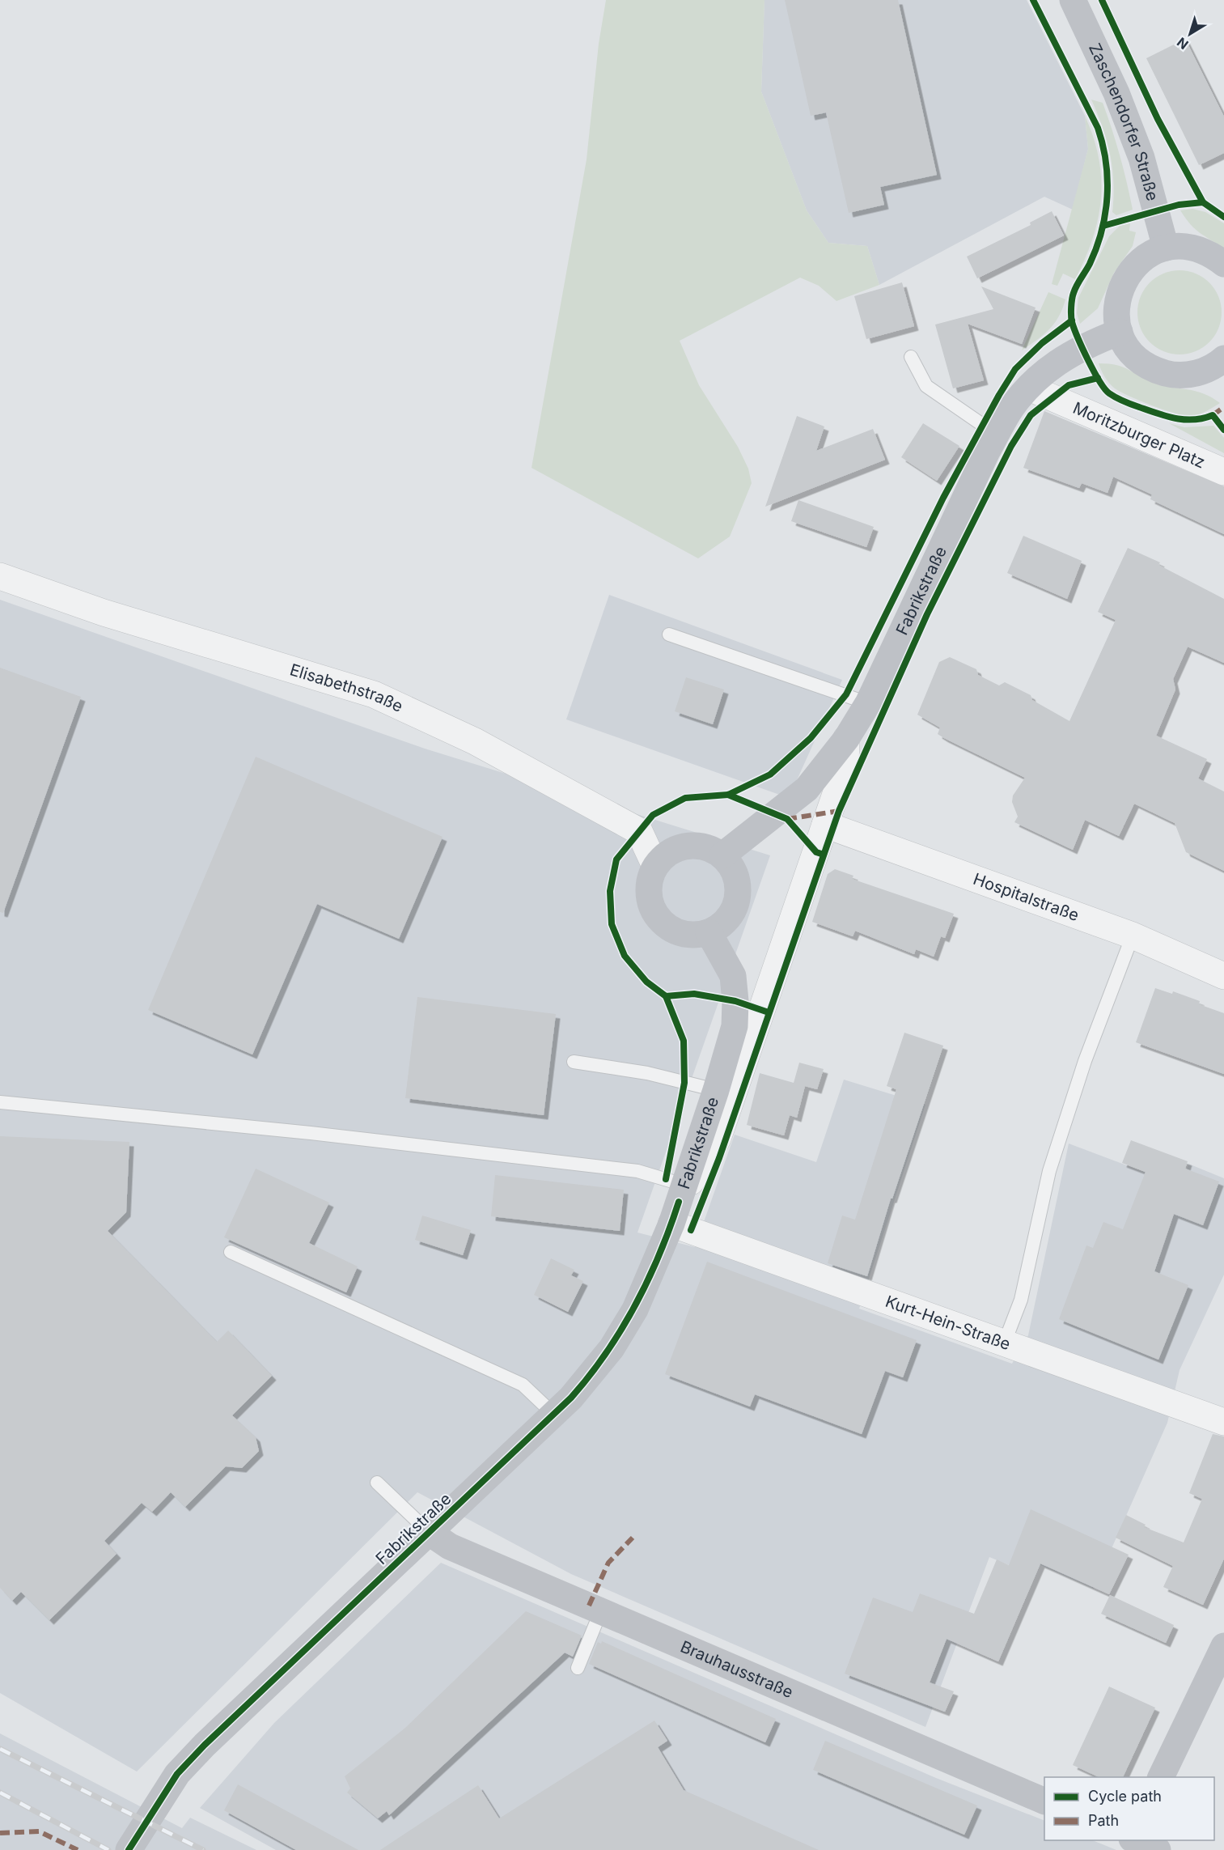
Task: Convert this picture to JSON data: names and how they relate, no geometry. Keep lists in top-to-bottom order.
{
  "streets": {
    "street": [
      "Zaschendorfer Straße",
      "Moritzburger Platz",
      "Fabrikstraße",
      "Elisabethstraße",
      "Hospitalstraße",
      "Kurt-Hein-Straße",
      "Brauhausstraße"
    ]
  },
  "crossings": [
    ["Moritzburger Platz", "Fabrikstraße"],
    ["Fabrikstraße", "Elisabethstraße"],
    ["Fabrikstraße", "Kurt-Hein-Straße"],
    ["Fabrikstraße", "Brauhausstraße"]
  ],
  "legend": ["Cycle path", "Path"],
  "north": "bottom left"
}
